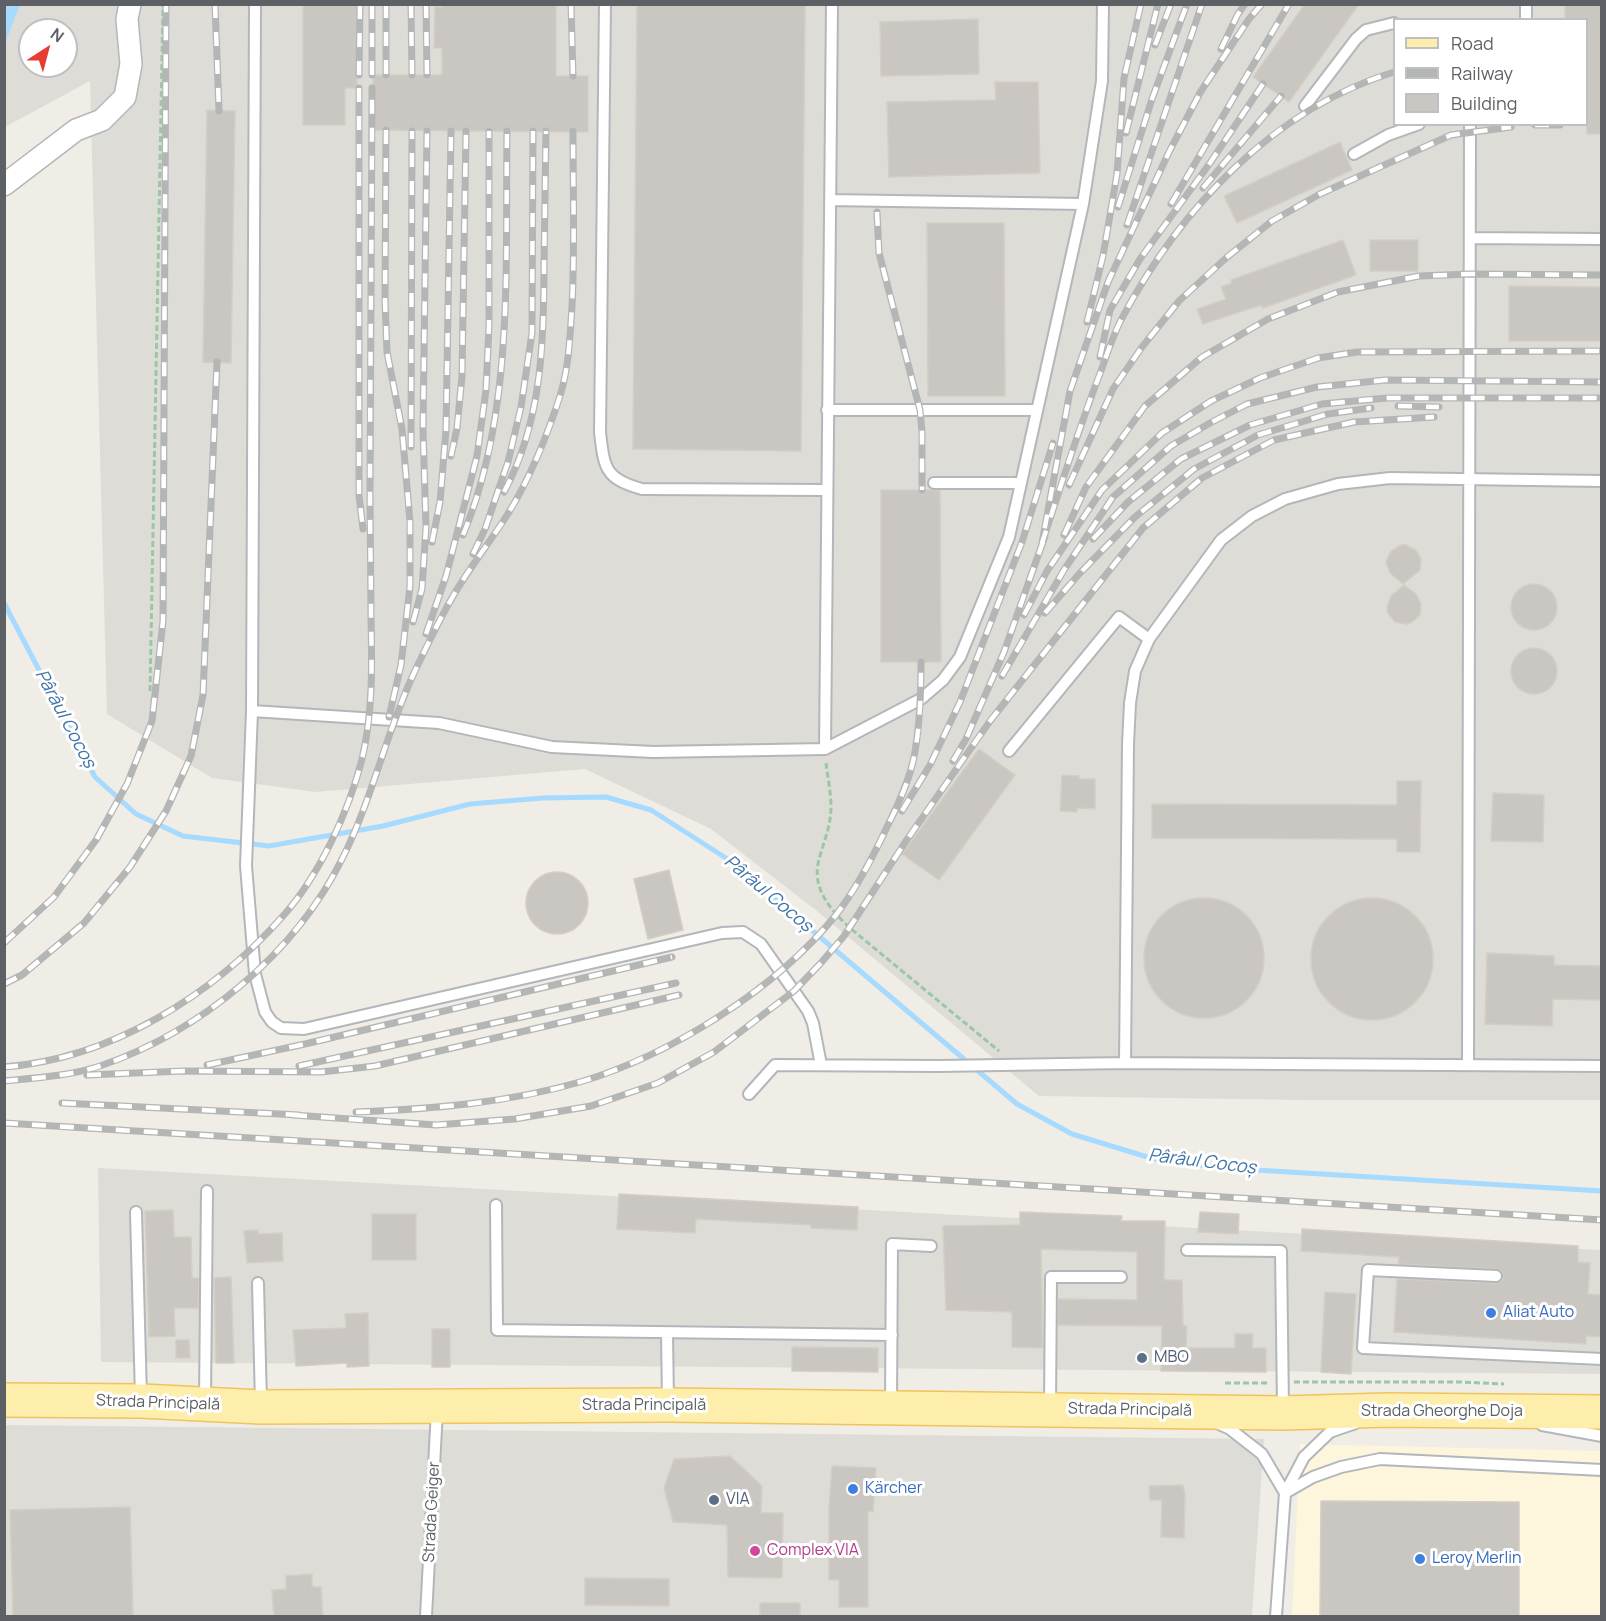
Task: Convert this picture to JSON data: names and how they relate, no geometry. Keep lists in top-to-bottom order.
{
  "streets": {
    "main road": ["Strada Principală", "Strada Gheorghe Doja"],
    "lane": ["Strada Geiger"]
  },
  "crossings": [
    ["Strada Principală", "Strada Gheorghe Doja"],
    ["Strada Principală", "Strada Geiger"]
  ],
  "water": ["Pârâul Cocoș"],
  "places": [
    "Aliat Auto",
    "MBO",
    "Kärcher",
    "VIA",
    "Complex VIA",
    "Leroy Merlin"
  ],
  "legend": ["Road", "Railway", "Building"],
  "north": "top right"
}
